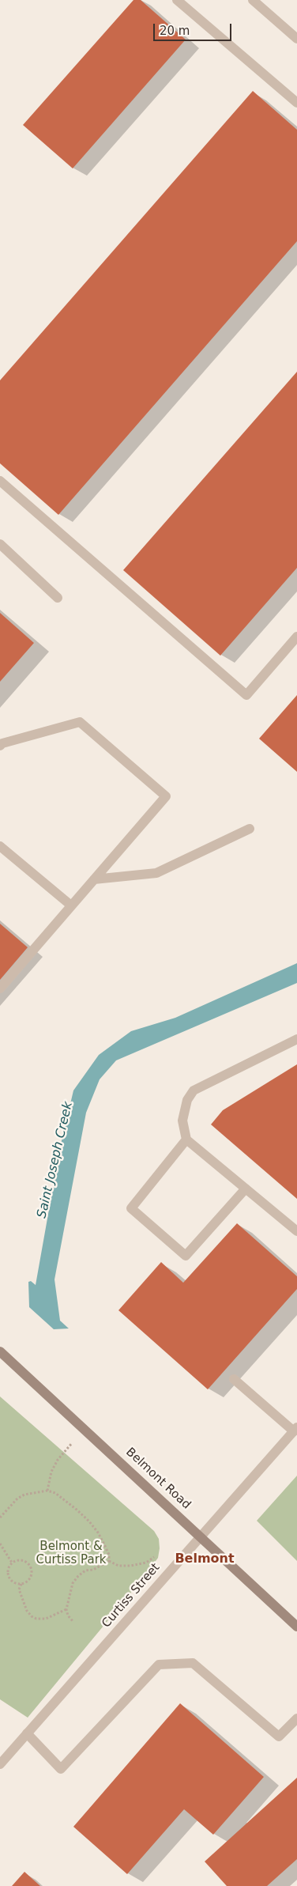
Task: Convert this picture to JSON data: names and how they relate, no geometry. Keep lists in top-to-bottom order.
{
  "streets": {
    "main road": ["Belmont Road"],
    "street": ["Curtiss Street"]
  },
  "crossings": [
    ["Belmont Road", "Curtiss Street"]
  ],
  "districts": ["Belmont"],
  "water": ["Saint Joseph Creek"],
  "parks": ["Belmont & Curtiss Park"],
  "scale_bar": "20 m"
}
